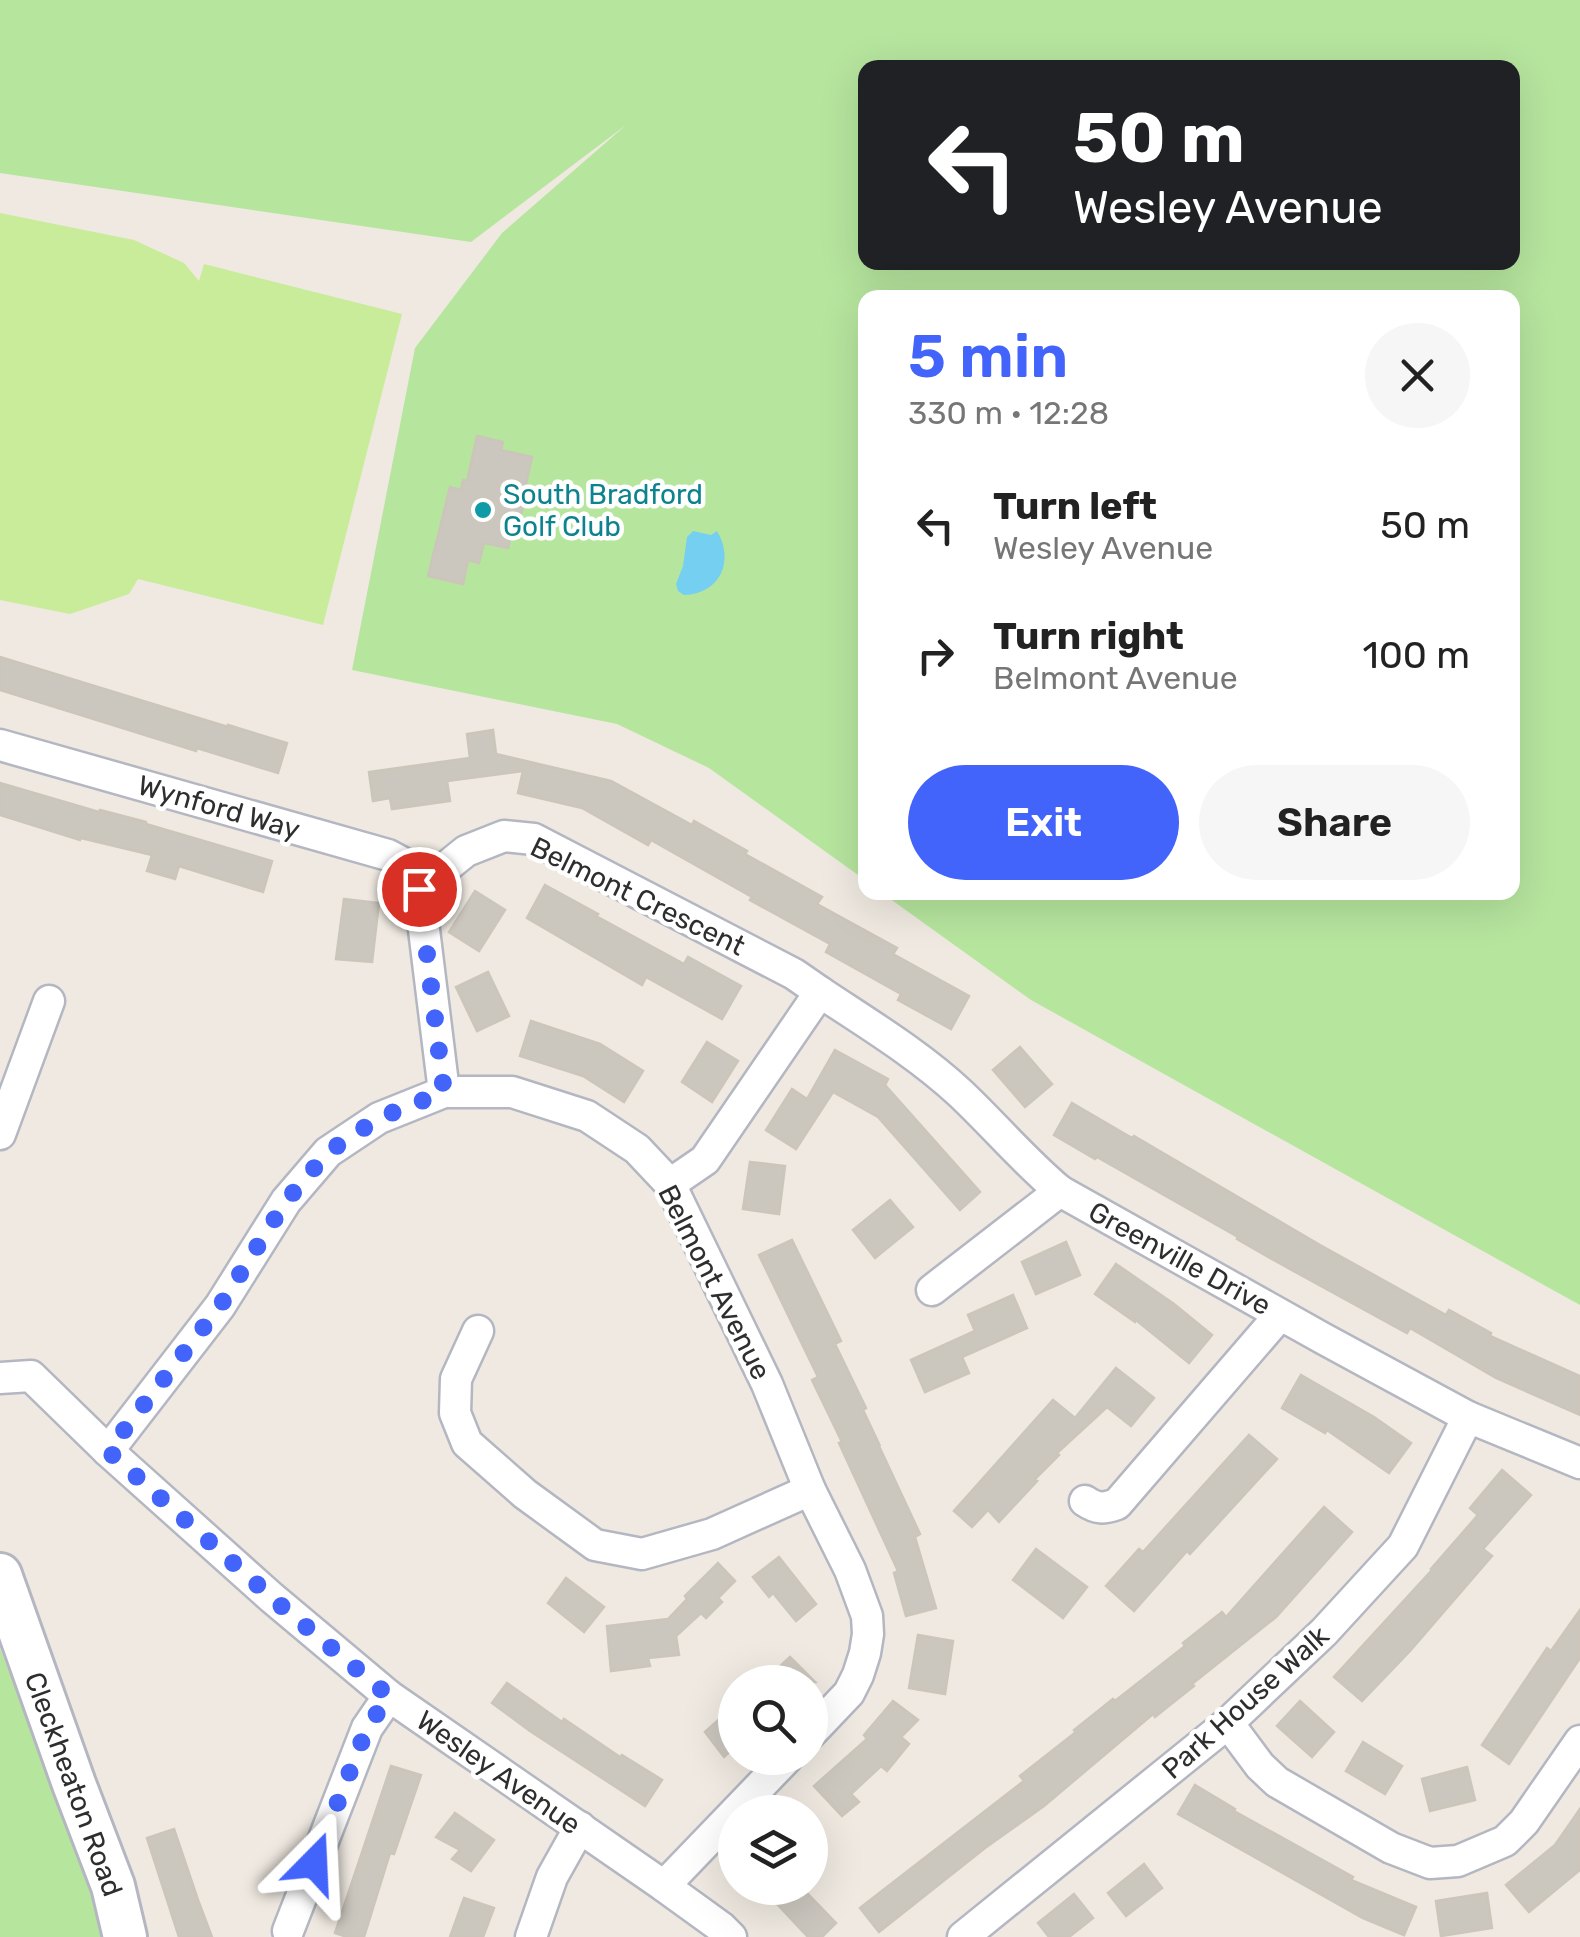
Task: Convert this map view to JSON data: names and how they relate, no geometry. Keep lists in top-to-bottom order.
{
  "streets": {
    "street": [
      "Wynford Way",
      "Belmont Crescent",
      "Greenville Drive",
      "Belmont Avenue",
      "Park House Walk",
      "Wesley Avenue",
      "Cleckheaton Road"
    ]
  },
  "crossings": [
    ["Wynford Way", "Belmont Crescent"],
    ["Belmont Crescent", "Greenville Drive"],
    ["Greenville Drive", "Park House Walk"],
    ["Belmont Avenue", "Wesley Avenue"]
  ],
  "places": ["South Bradford Golf Club"],
  "page": {
    "turn": ["50 m", "Wesley Avenue"],
    "heading": ["5 min", "330 m · 12:28"],
    "list": [
      {
        "name": "Turn left",
        "note": "Wesley Avenue",
        "value": "50 m"
      },
      {
        "name": "Turn right",
        "note": "Belmont Avenue",
        "value": "100 m"
      }
    ],
    "buttons": ["Exit", "Share"]
  }
}
